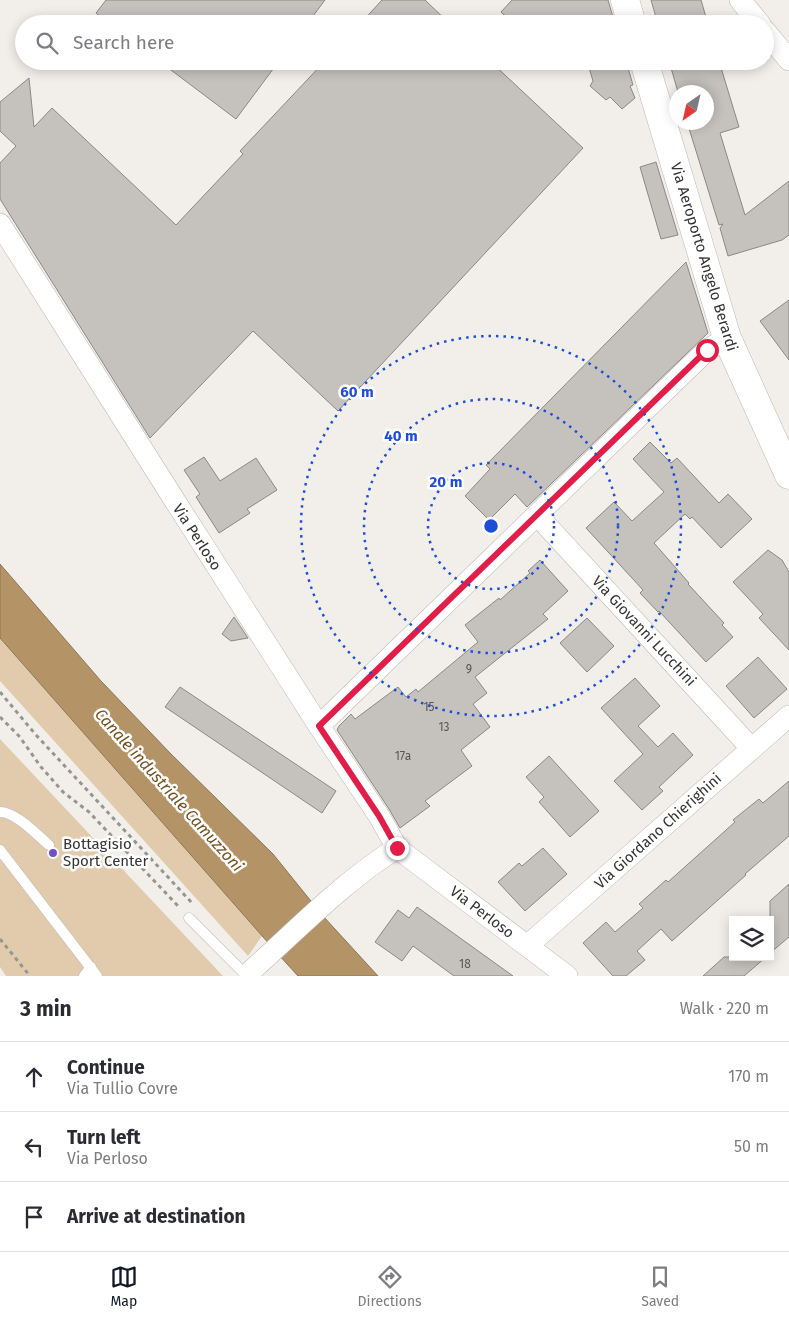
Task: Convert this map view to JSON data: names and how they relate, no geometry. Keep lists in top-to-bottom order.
{
  "streets": {
    "street": [
      "Via Aeroporto Angelo Berardi",
      "Via Perloso",
      "Via Giovanni Lucchini",
      "Via Giordano Chierighini"
    ]
  },
  "crossings": [
    ["Via Perloso", "Via Giordano Chierighini"],
    ["Via Giovanni Lucchini", "Via Giordano Chierighini"]
  ],
  "water": ["Canale industriale Camuzzoni"],
  "places": ["Bottagisio Sport Center"],
  "house_numbers": [
    "9",
    "15",
    "13",
    "17a",
    "18"
  ],
  "north": "bottom left",
  "page": {
    "search": "Search here",
    "heading": ["3 min", "Walk · 220 m"],
    "list": [
      ["Continue", "Via Tullio Covre", "170 m"],
      ["Turn left", "Via Perloso", "50 m"],
      "Arrive at destination"
    ],
    "nav": ["Map", "Directions", "Saved"]
  },
  "rings": ["60 m", "40 m", "20 m"]
}
